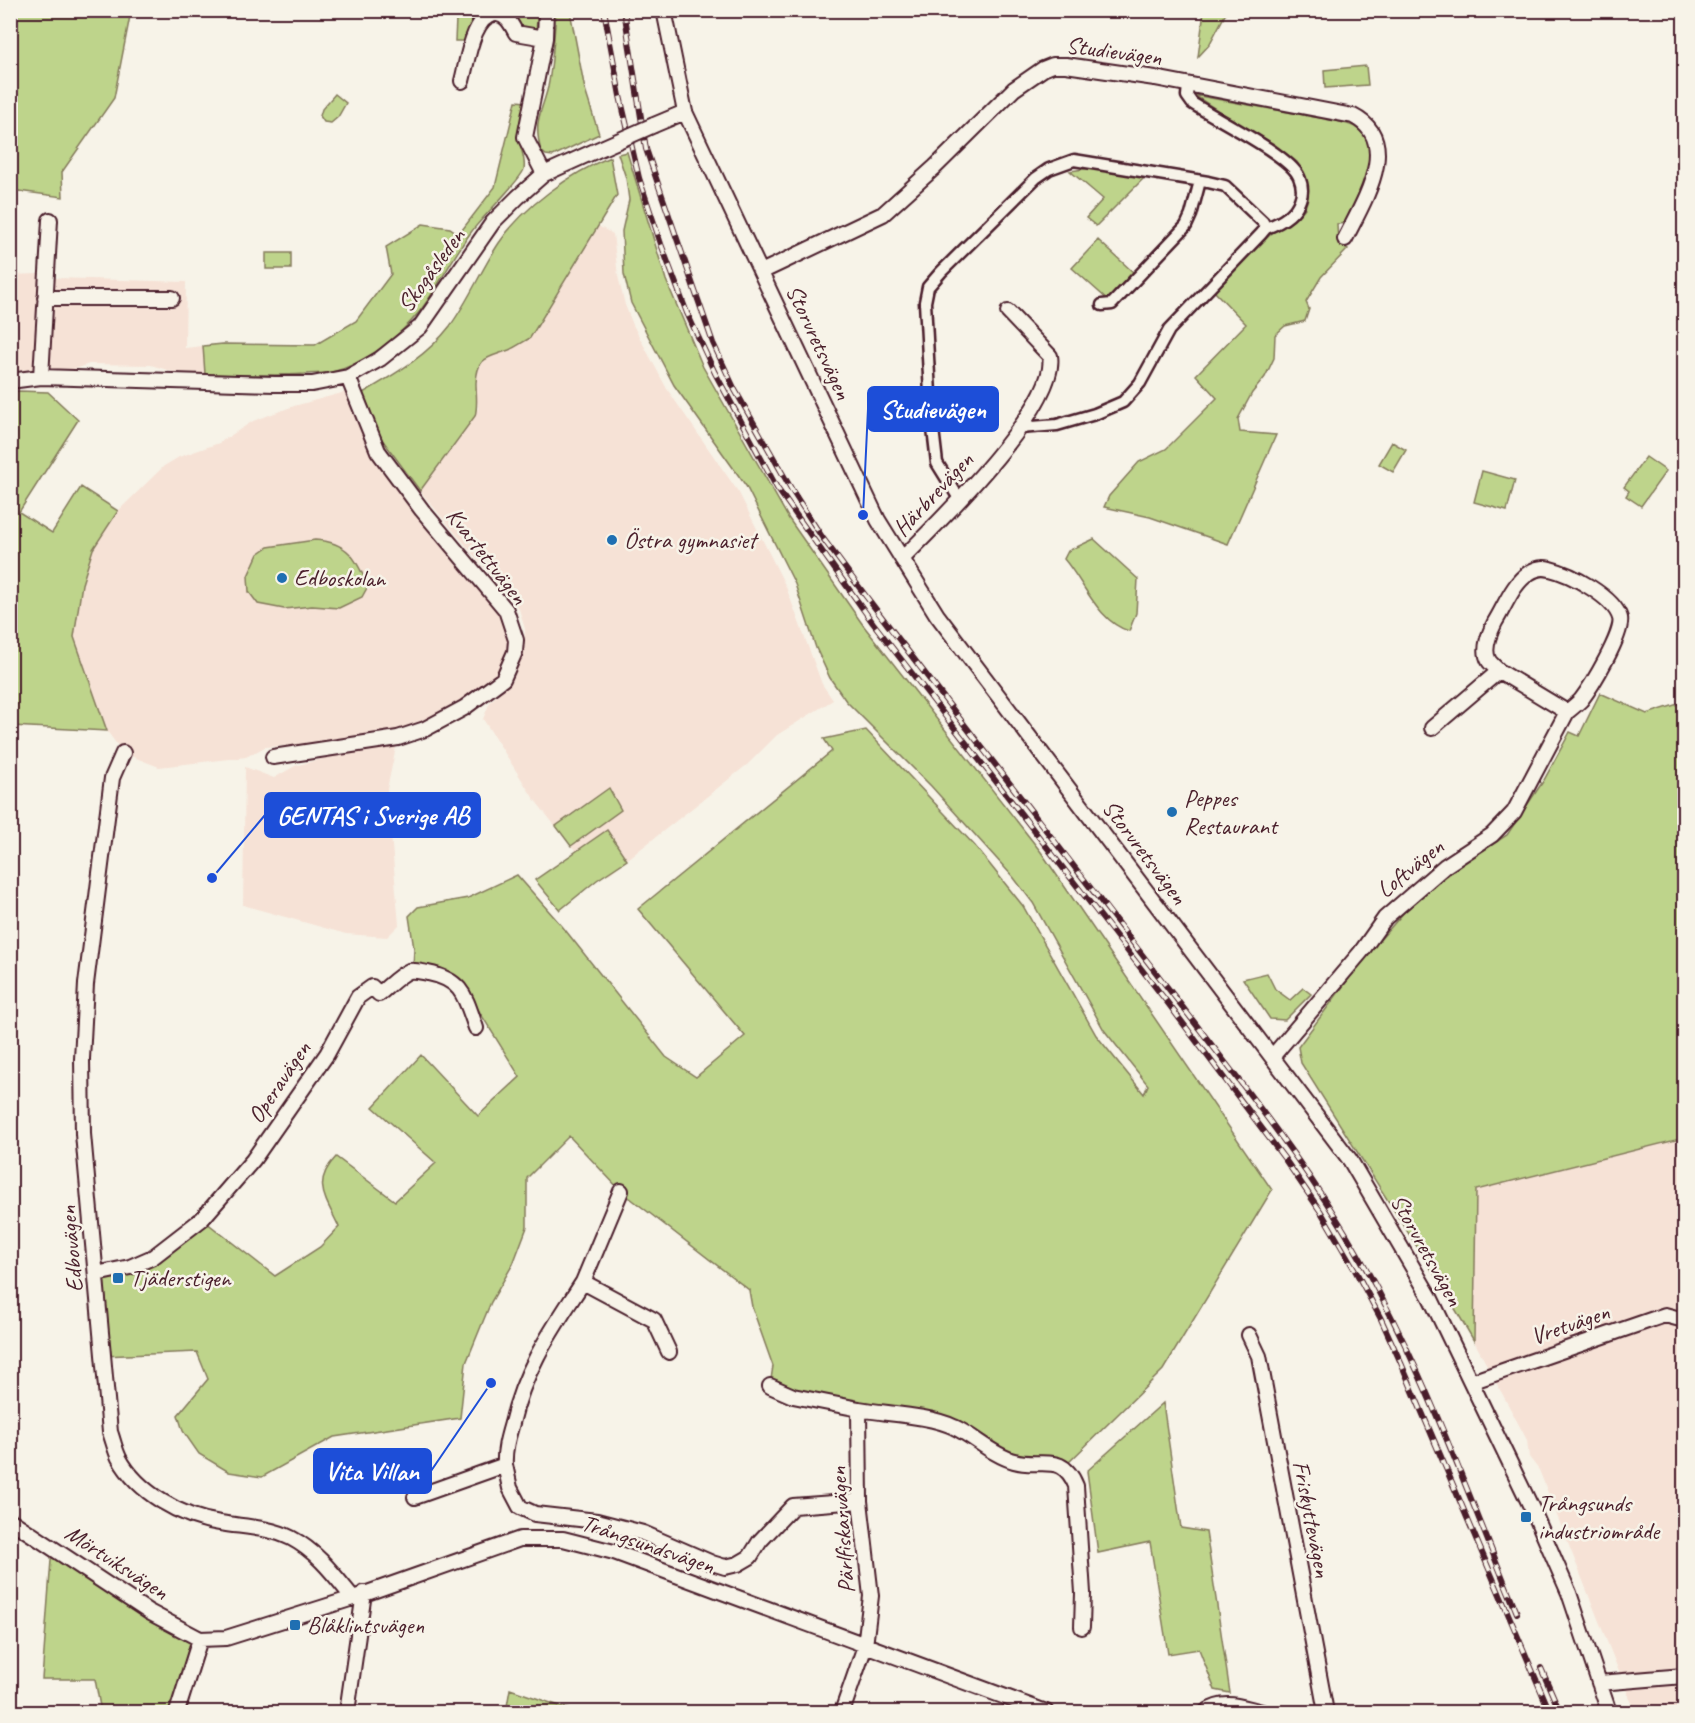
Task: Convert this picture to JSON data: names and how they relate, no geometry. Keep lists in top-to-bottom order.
{
  "streets": {
    "street": [
      "Studievägen",
      "Skogåsleden",
      "Storvretsvägen",
      "Härbrevägen",
      "Kvartettvägen",
      "Loftvägen",
      "Operavägen",
      "Edbovägen",
      "Vretvägen",
      "Friskyttevägen",
      "Pärlfiskarvägen",
      "Trångsundsvägen",
      "Mörtviksvägen"
    ]
  },
  "crossings": [
    ["Studievägen", "Storvretsvägen"],
    ["Skogåsleden", "Storvretsvägen"],
    ["Skogåsleden", "Kvartettvägen"],
    ["Storvretsvägen", "Härbrevägen"],
    ["Storvretsvägen", "Loftvägen"],
    ["Storvretsvägen", "Vretvägen"],
    ["Operavägen", "Edbovägen"],
    ["Edbovägen", "Trångsundsvägen"],
    ["Pärlfiskarvägen", "Trångsundsvägen"],
    ["Trångsundsvägen", "Mörtviksvägen"]
  ],
  "places": {
    "other": [
      "Studievägen",
      "Östra gymnasiet",
      "Edboskolan",
      "Peppes Restaurant",
      "GENTAS i Sverige AB",
      "Vita Villan"
    ],
    "transit": ["Tjäderstigen", "Trångsunds industriområde", "Blåklintsvägen"]
  }
}
